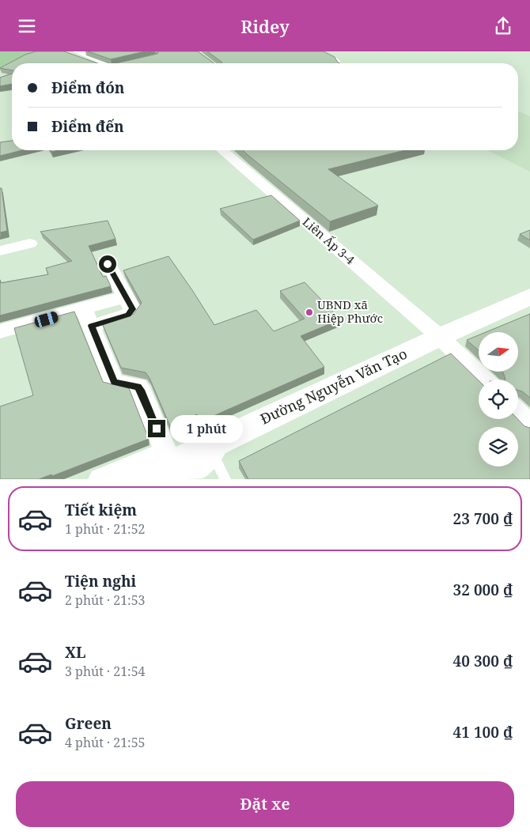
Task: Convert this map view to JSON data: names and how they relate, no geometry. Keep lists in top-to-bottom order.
{
  "streets": {
    "main road": ["Đường Nguyễn Văn Tạo"],
    "street": ["Liên Ấp 3-4"]
  },
  "crossings": [
    ["Liên Ấp 3-4", "Đường Nguyễn Văn Tạo"]
  ],
  "places": ["UBND xã Hiệp Phước"],
  "north": "right",
  "page": {
    "header": "Ridey",
    "banner": ["Điểm đón", "Điểm đến"],
    "bubble": "1 phút",
    "list": [
      {
        "name": "Tiết kiệm",
        "note": "1 phút · 21:52",
        "value": "23 700 ₫"
      },
      {
        "name": "Tiện nghi",
        "note": "2 phút · 21:53",
        "value": "32 000 ₫"
      },
      {
        "name": "XL",
        "note": "3 phút · 21:54",
        "value": "40 300 ₫"
      },
      {
        "name": "Green",
        "note": "4 phút · 21:55",
        "value": "41 100 ₫"
      }
    ],
    "buttons": "Đặt xe"
  }
}
